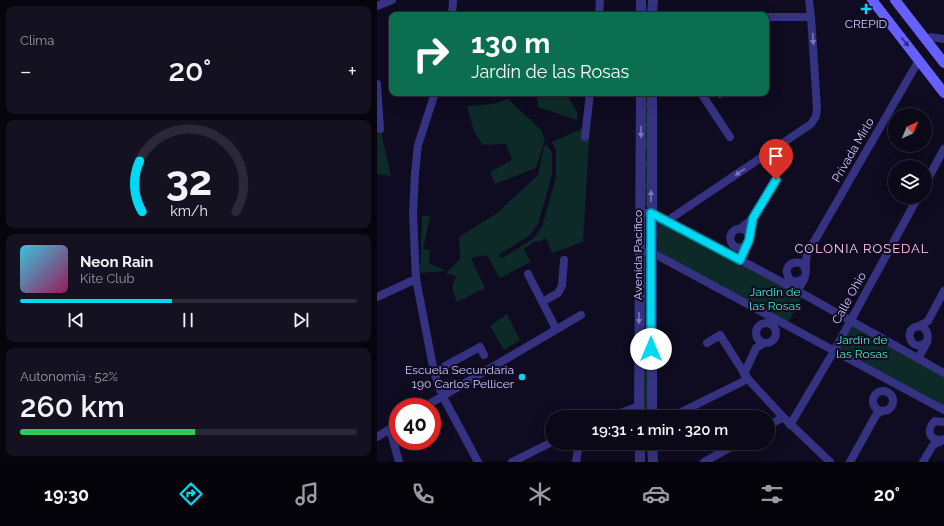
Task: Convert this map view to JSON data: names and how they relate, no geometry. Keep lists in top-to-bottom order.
{
  "streets": {
    "street": ["Privada Mirlo", "Avenida Pacífico", "Calle Ohio"]
  },
  "districts": ["COLONIA ROSEDAL"],
  "parks": ["Jardin de las Rosas", "Jardín de las Rosas"],
  "places": {
    "health": ["CREPID"],
    "other": ["Escuela Secundaria 190 Carlos Pellicer"]
  },
  "north": "top right",
  "page": {
    "tile": [
      "Clima",
      ["Autonomía · 52%", "260 km"]
    ],
    "turn": ["130 m", "Jardín de las Rosas"],
    "heat": ["−", "20°", "+"],
    "song": ["Neon Rain", "Kite Club"],
    "limit": "40",
    "trip": "19:31 · 1 min · 320 m",
    "tabs": ["19:30", "20°"],
    "gauge": ["32", "km/h"]
  }
}
